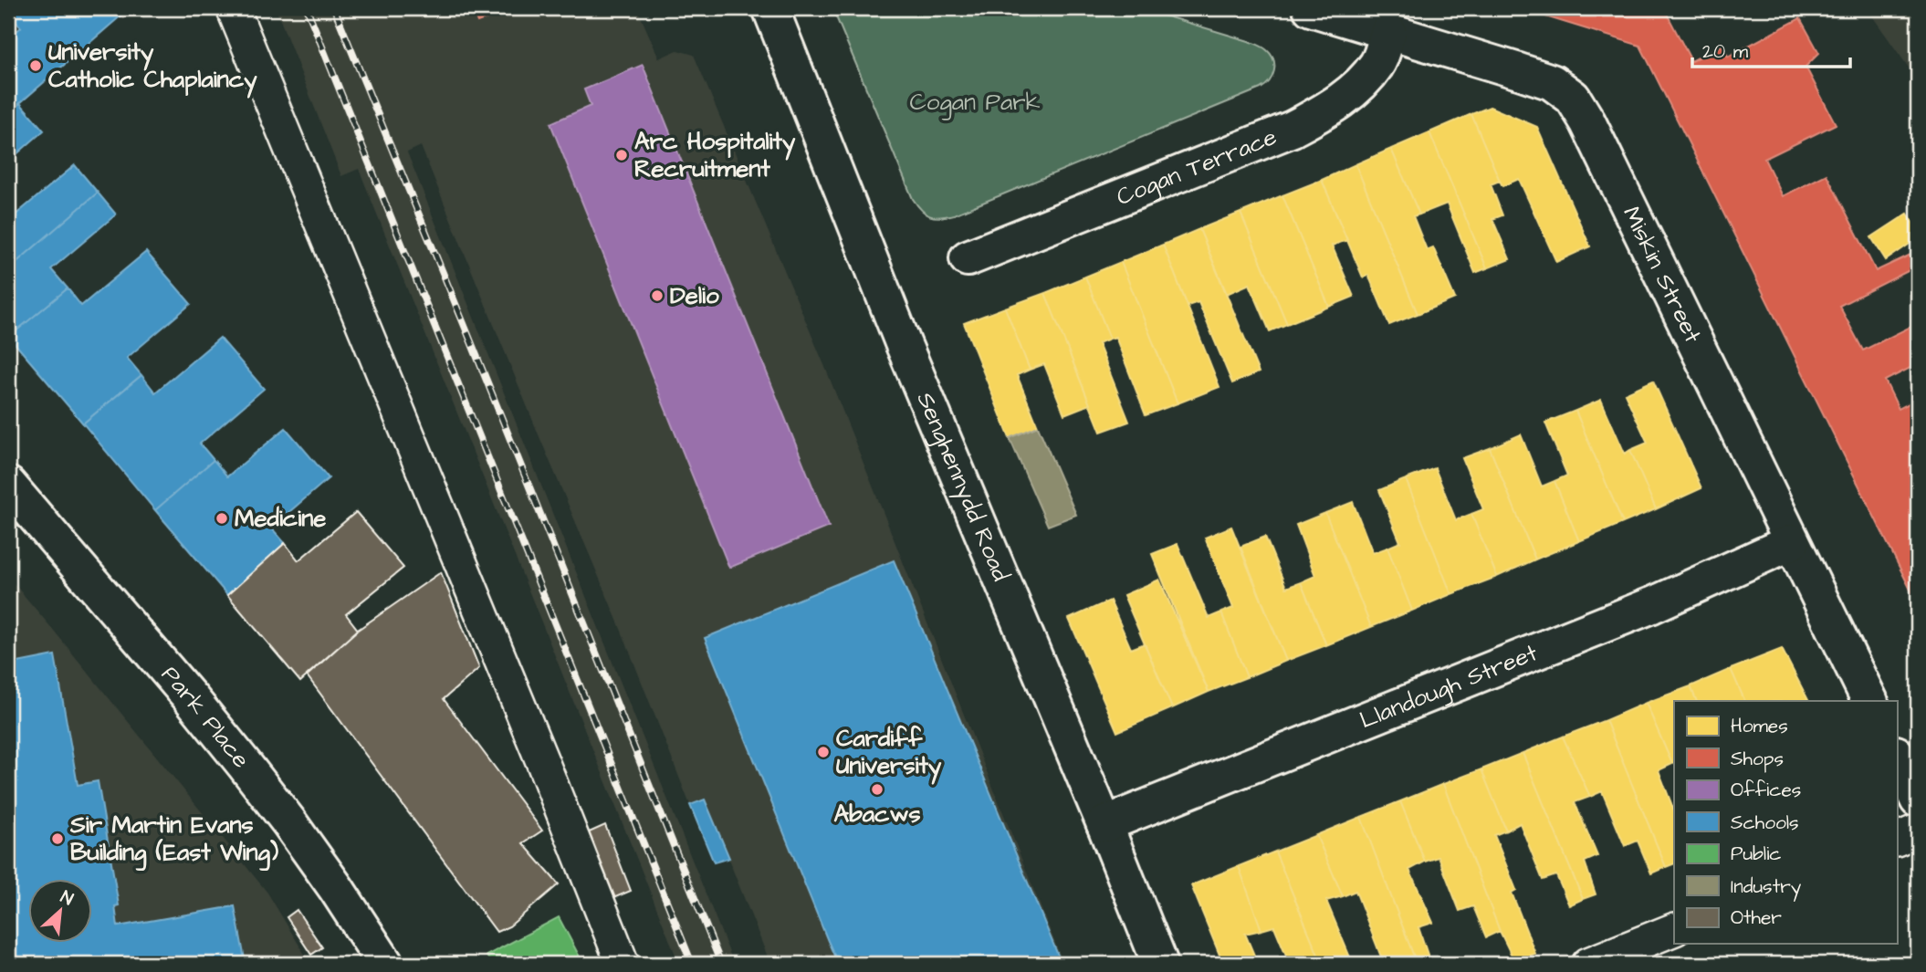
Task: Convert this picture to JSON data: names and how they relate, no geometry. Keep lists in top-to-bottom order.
{
  "streets": {
    "street": [
      "Cogan Terrace",
      "Miskin Street",
      "Senghennydd Road",
      "Llandough Street",
      "Park Place"
    ]
  },
  "crossings": [
    ["Cogan Terrace", "Miskin Street"],
    ["Miskin Street", "Llandough Street"],
    ["Senghennydd Road", "Llandough Street"]
  ],
  "parks": ["Cogan Park"],
  "places": [
    "University Catholic Chaplaincy",
    "Arc Hospitality Recruitment",
    "Delio",
    "Medicine",
    "Cardiff University",
    "Abacws",
    "Sir Martin Evans Building (East Wing)"
  ],
  "legend": [
    "Homes",
    "Shops",
    "Offices",
    "Schools",
    "Public",
    "Industry",
    "Other"
  ],
  "scale_bar": "20 m",
  "north": "top right"
}
